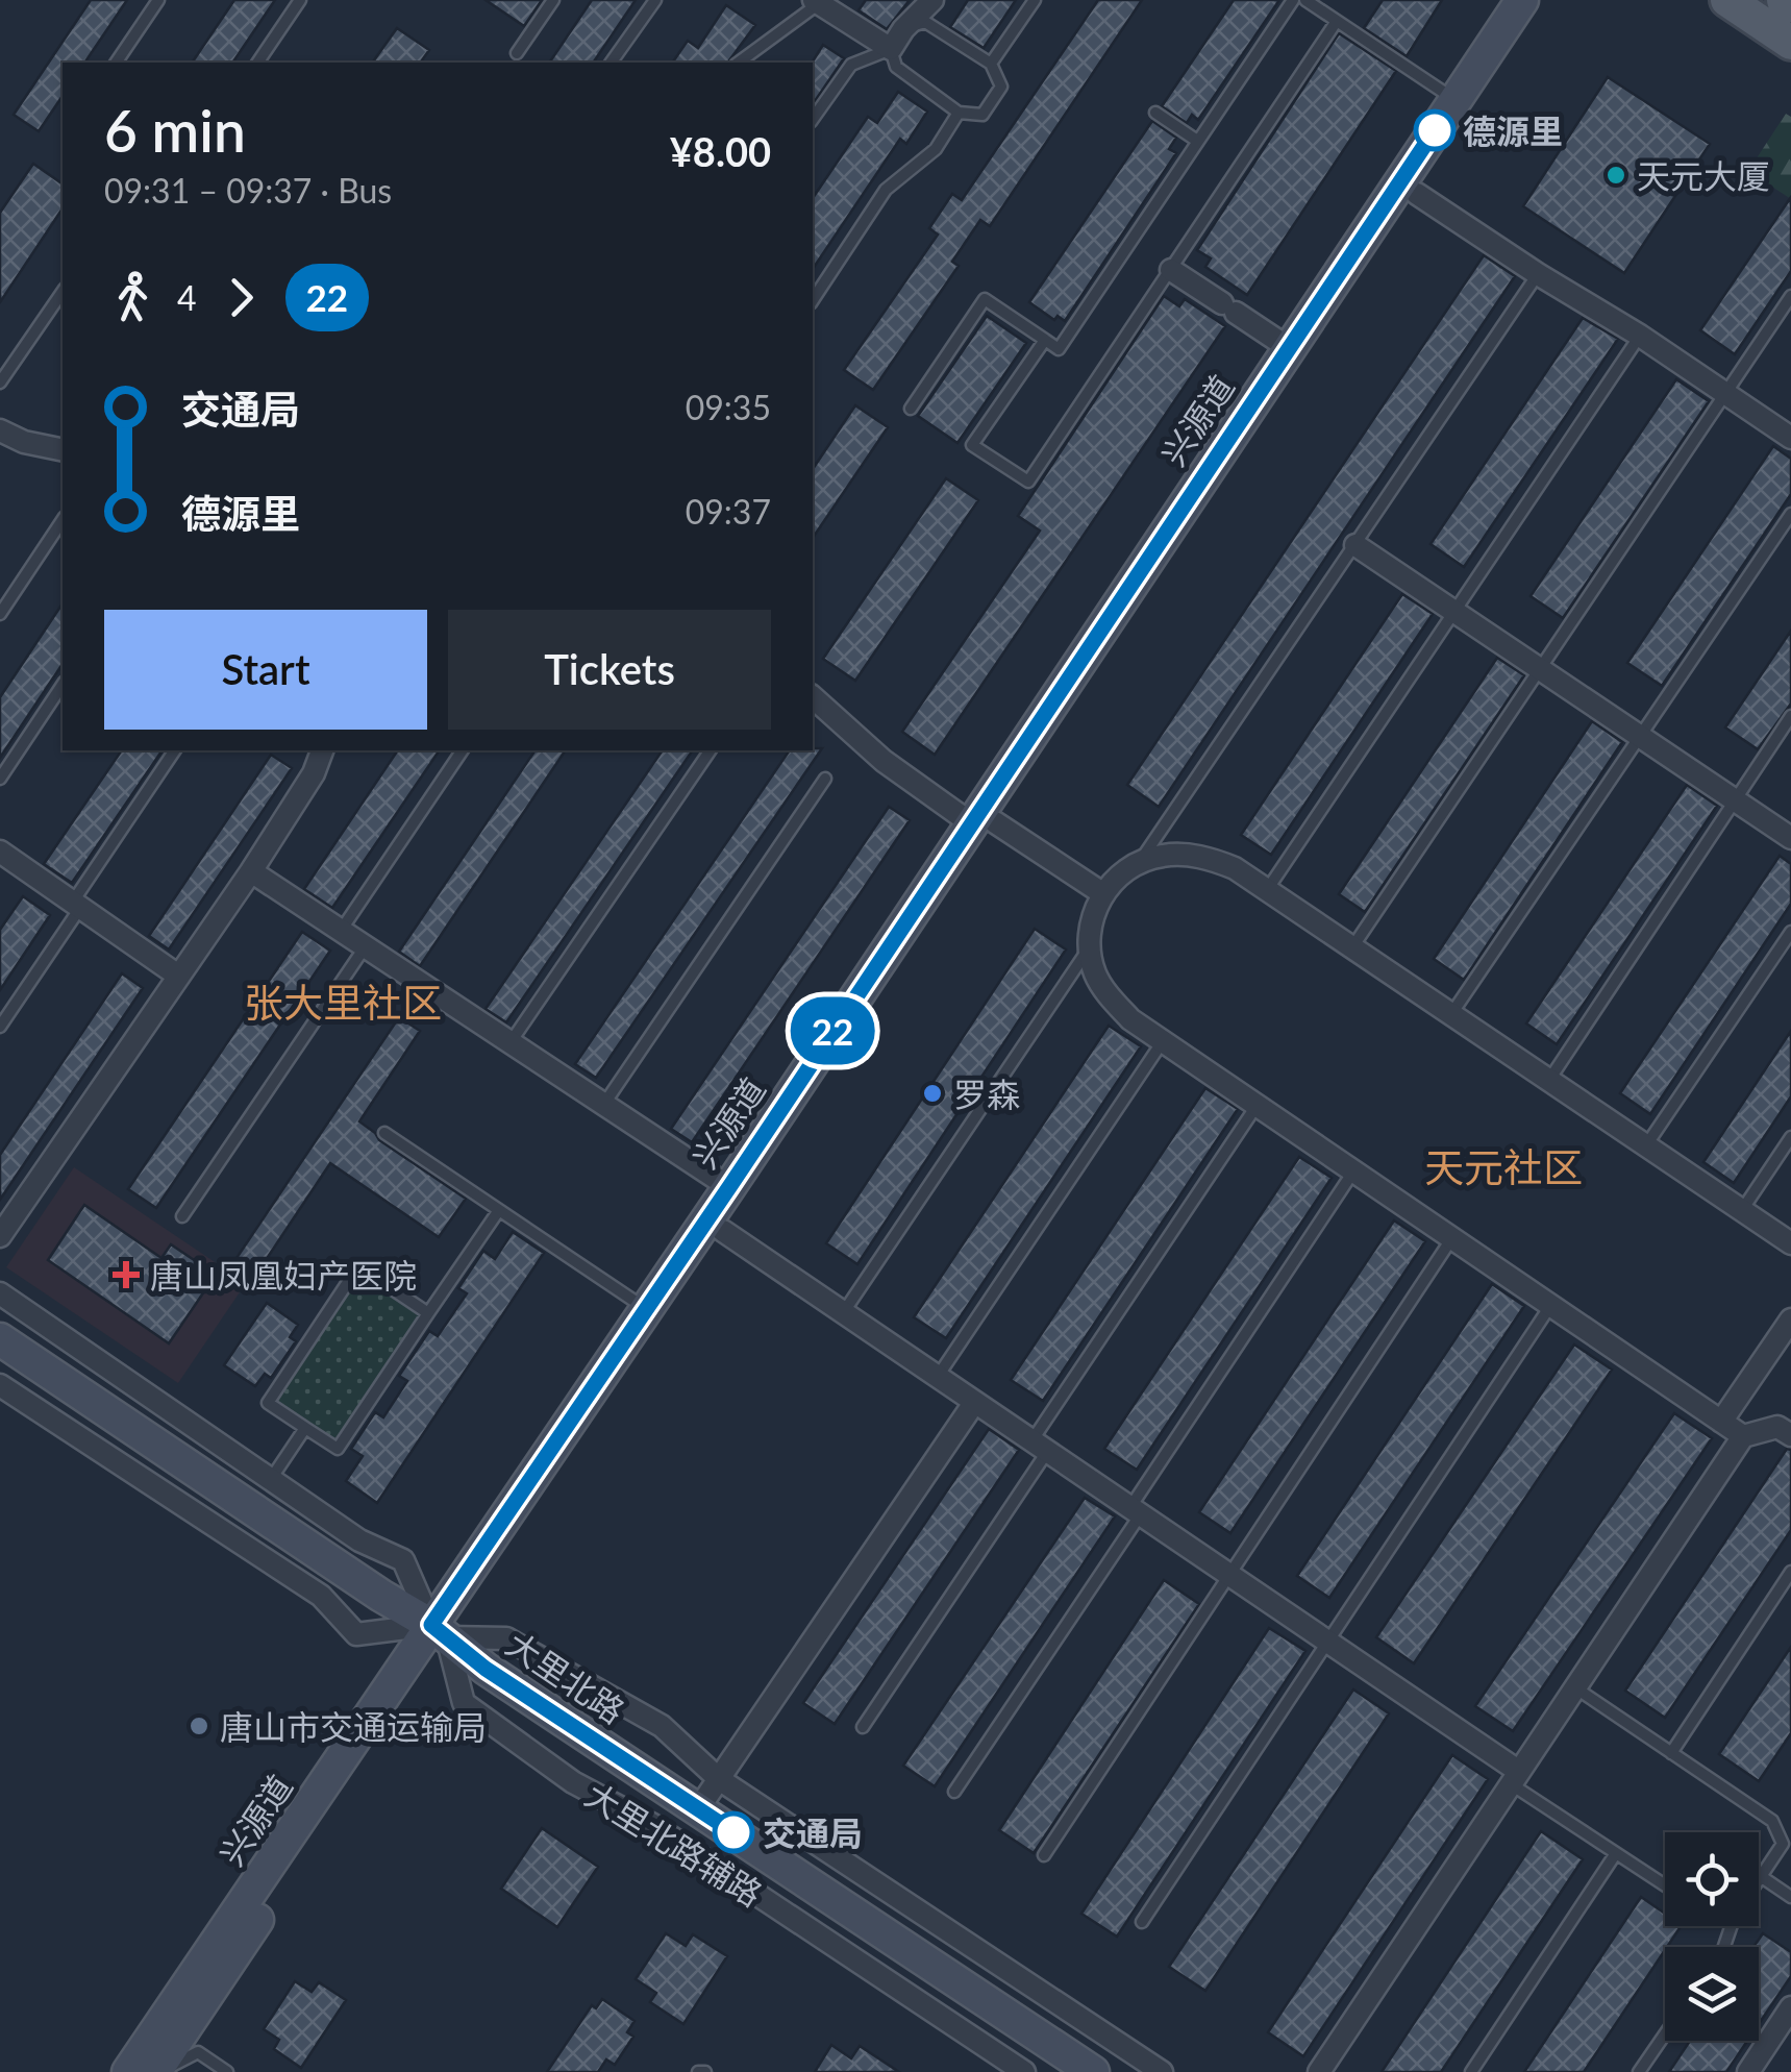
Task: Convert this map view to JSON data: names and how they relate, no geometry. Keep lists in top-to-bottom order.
{
  "streets": {
    "main road": ["兴源道", "大里北路"],
    "street": ["大里北路辅路"]
  },
  "crossings": [
    ["兴源道", "大里北路"],
    ["兴源道", "大里北路辅路"],
    ["大里北路", "大里北路辅路"]
  ],
  "districts": ["张大里社区", "天元社区"],
  "places": {
    "other": [
      "德源里",
      "天元大厦",
      "罗森",
      "唐山市交通运输局",
      "交通局"
    ],
    "health": ["唐山凤凰妇产医院"]
  },
  "lines": ["bus line 22"],
  "page": {
    "on_map": "22",
    "heading": ["6 min", "09:31 – 09:37 · Bus", "¥8.00"],
    "legs": ["4", "22"],
    "list": [
      {
        "name": "交通局",
        "value": "09:35"
      },
      {
        "name": "德源里",
        "value": "09:37"
      }
    ],
    "buttons": ["Start", "Tickets"]
  }
}
